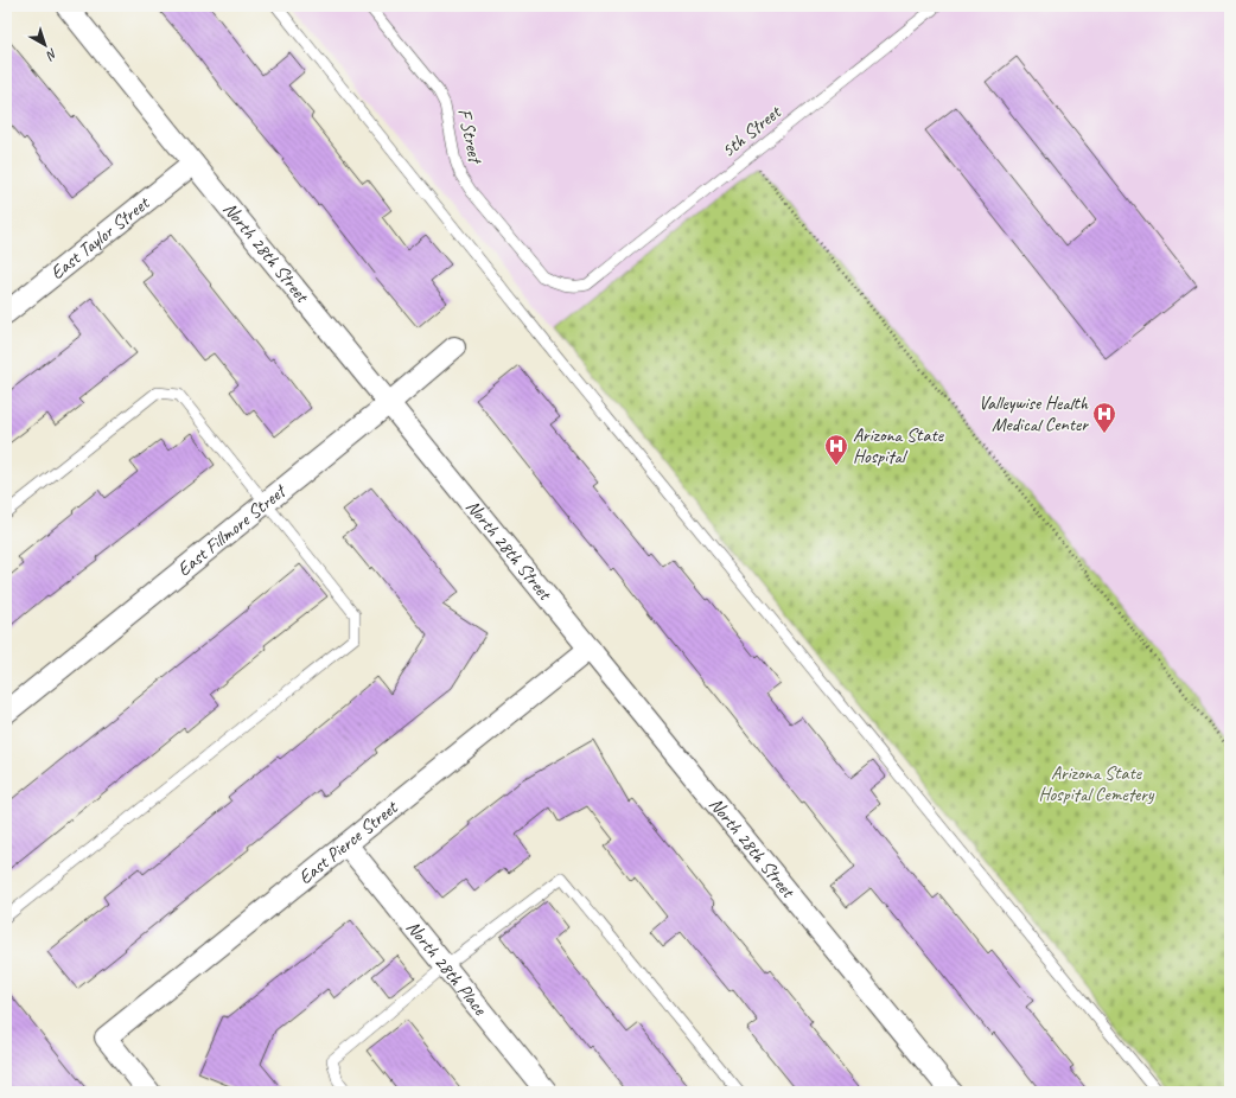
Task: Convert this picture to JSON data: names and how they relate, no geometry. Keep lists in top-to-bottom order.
{
  "streets": {
    "street": [
      "East Taylor Street",
      "North 28th Street",
      "East Fillmore Street",
      "East Pierce Street",
      "North 28th Place"
    ],
    "lane": ["5th Street", "F Street"]
  },
  "crossings": [
    ["5th Street", "F Street"],
    ["East Taylor Street", "North 28th Street"],
    ["North 28th Street", "East Fillmore Street"],
    ["North 28th Street", "East Pierce Street"],
    ["East Pierce Street", "North 28th Place"]
  ],
  "parks": ["Arizona State Hospital Cemetery"],
  "places": {
    "hospital": ["Valleywise Health Medical Center", "Arizona State Hospital"]
  },
  "north": "bottom right"
}
